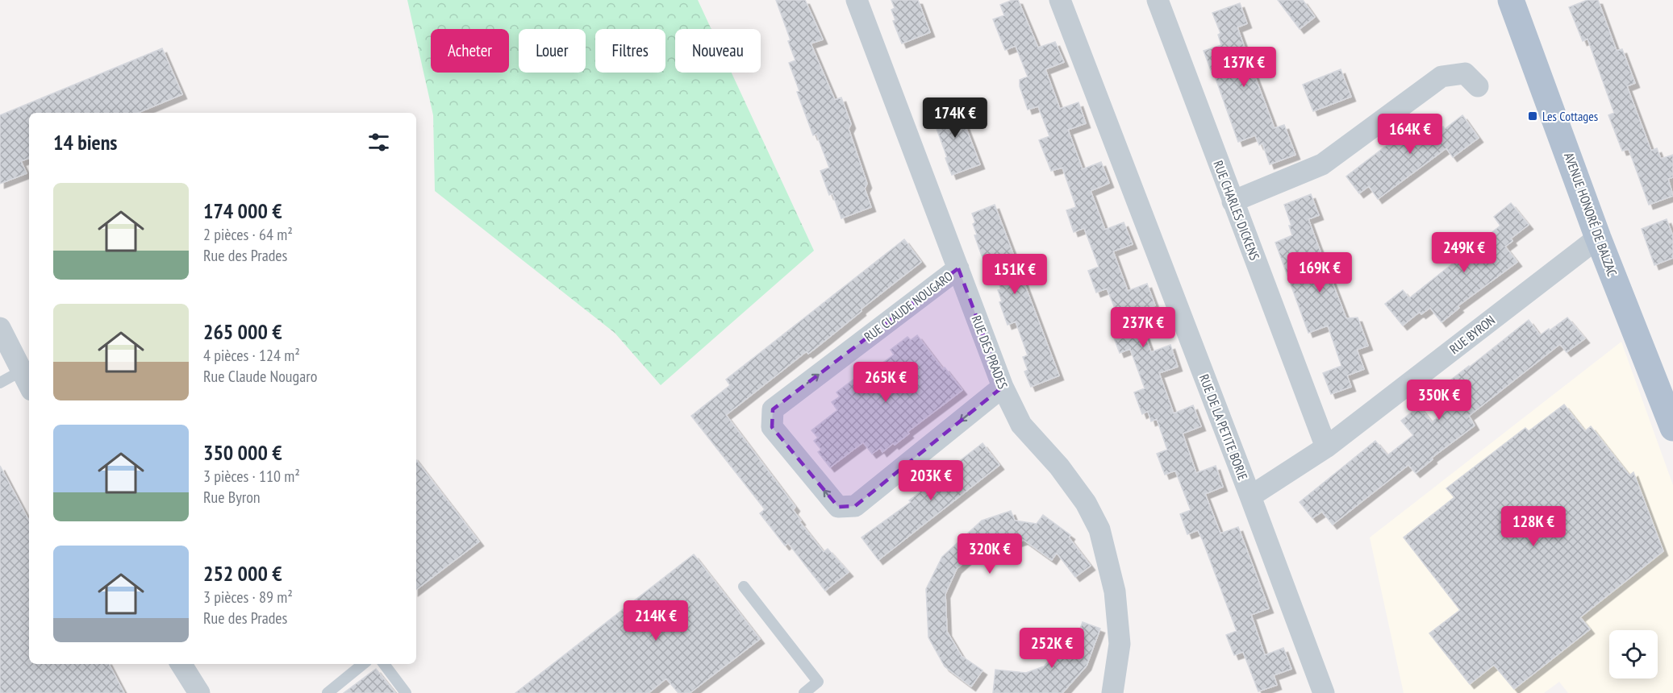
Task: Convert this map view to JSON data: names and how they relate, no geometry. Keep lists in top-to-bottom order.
{
  "streets": {
    "main road": ["AVENUE HONORÉ DE BALZAC"],
    "street": [
      "RUE CHARLES DICKENS",
      "RUE CLAUDE NOUGARO",
      "RUE BYRON",
      "RUE DES PRADES",
      "RUE DE LA PETITE BORIE"
    ]
  },
  "crossings": [
    ["RUE CHARLES DICKENS", "RUE BYRON"],
    ["AVENUE HONORÉ DE BALZAC", "RUE BYRON"],
    ["RUE CLAUDE NOUGARO", "RUE DES PRADES"],
    ["RUE BYRON", "RUE DE LA PETITE BORIE"]
  ],
  "places": {
    "transit": ["Les Cottages"]
  },
  "page": {
    "chip": [
      "Acheter",
      "Louer",
      "Filtres",
      "Nouveau"
    ],
    "price": [
      "137K €",
      "174K €",
      "164K €",
      "249K €",
      "169K €",
      "151K €",
      "237K €",
      "265K €",
      "350K €",
      "203K €",
      "128K €",
      "320K €",
      "214K €",
      "252K €"
    ],
    "heading": "14 biens",
    "list": [
      {
        "name": "174 000 €",
        "note": "2 pièces · 64 m² · Rue des Prades"
      },
      {
        "name": "265 000 €",
        "note": "4 pièces · 124 m² · Rue Claude Nougaro"
      },
      {
        "name": "350 000 €",
        "note": "3 pièces · 110 m² · Rue Byron"
      },
      {
        "name": "252 000 €",
        "note": "3 pièces · 89 m² · Rue des Prades"
      }
    ]
  }
}
